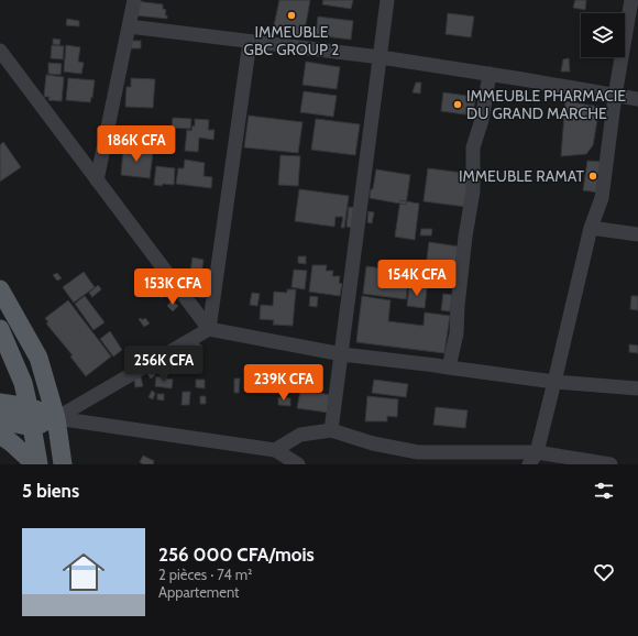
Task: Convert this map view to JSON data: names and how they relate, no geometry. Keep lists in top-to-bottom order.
{
  "places": ["IMMEUBLE GBC GROUP 2", "IMMEUBLE PHARMACIE DU GRAND MARCHE", "IMMEUBLE RAMAT"],
  "page": {
    "price": [
      "186K CFA",
      "154K CFA",
      "153K CFA",
      "256K CFA",
      "239K CFA"
    ],
    "heading": "5 biens",
    "list": [
      {
        "name": "256 000 CFA/mois",
        "note": "2 pièces · 74 m² · Appartement"
      }
    ]
  }
}
